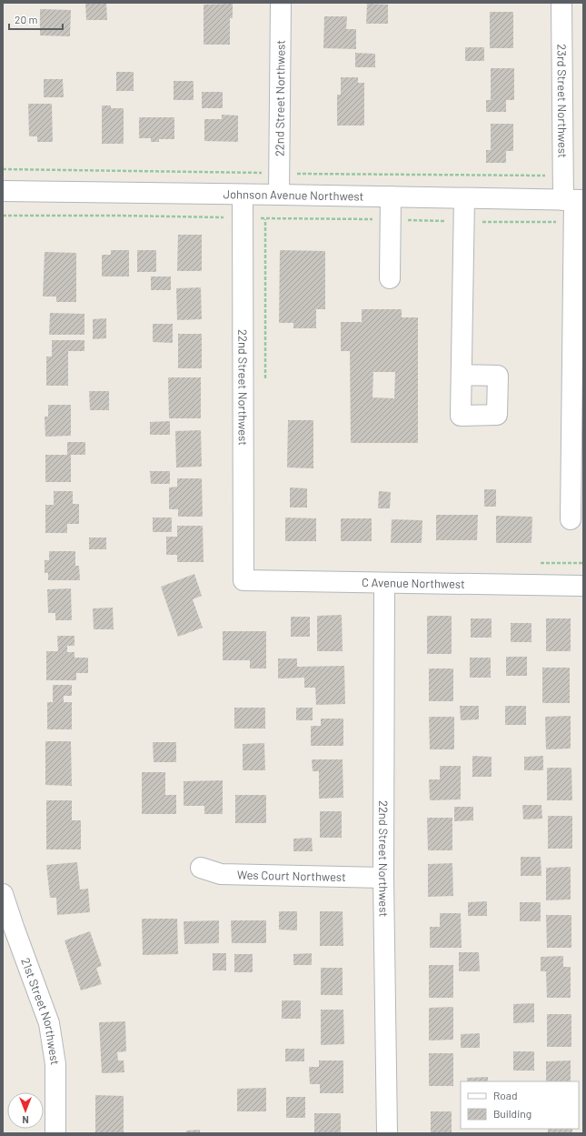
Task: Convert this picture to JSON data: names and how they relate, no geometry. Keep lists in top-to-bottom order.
{
  "streets": {
    "street": [
      "22nd Street Northwest",
      "23rd Street Northwest",
      "Johnson Avenue Northwest",
      "C Avenue Northwest",
      "Wes Court Northwest",
      "21st Street Northwest"
    ]
  },
  "crossings": [
    ["22nd Street Northwest", "Johnson Avenue Northwest"],
    ["22nd Street Northwest", "C Avenue Northwest"],
    ["22nd Street Northwest", "Wes Court Northwest"],
    ["23rd Street Northwest", "Johnson Avenue Northwest"]
  ],
  "legend": ["Road", "Building"],
  "scale_bar": "20 m",
  "north": "bottom"
}
